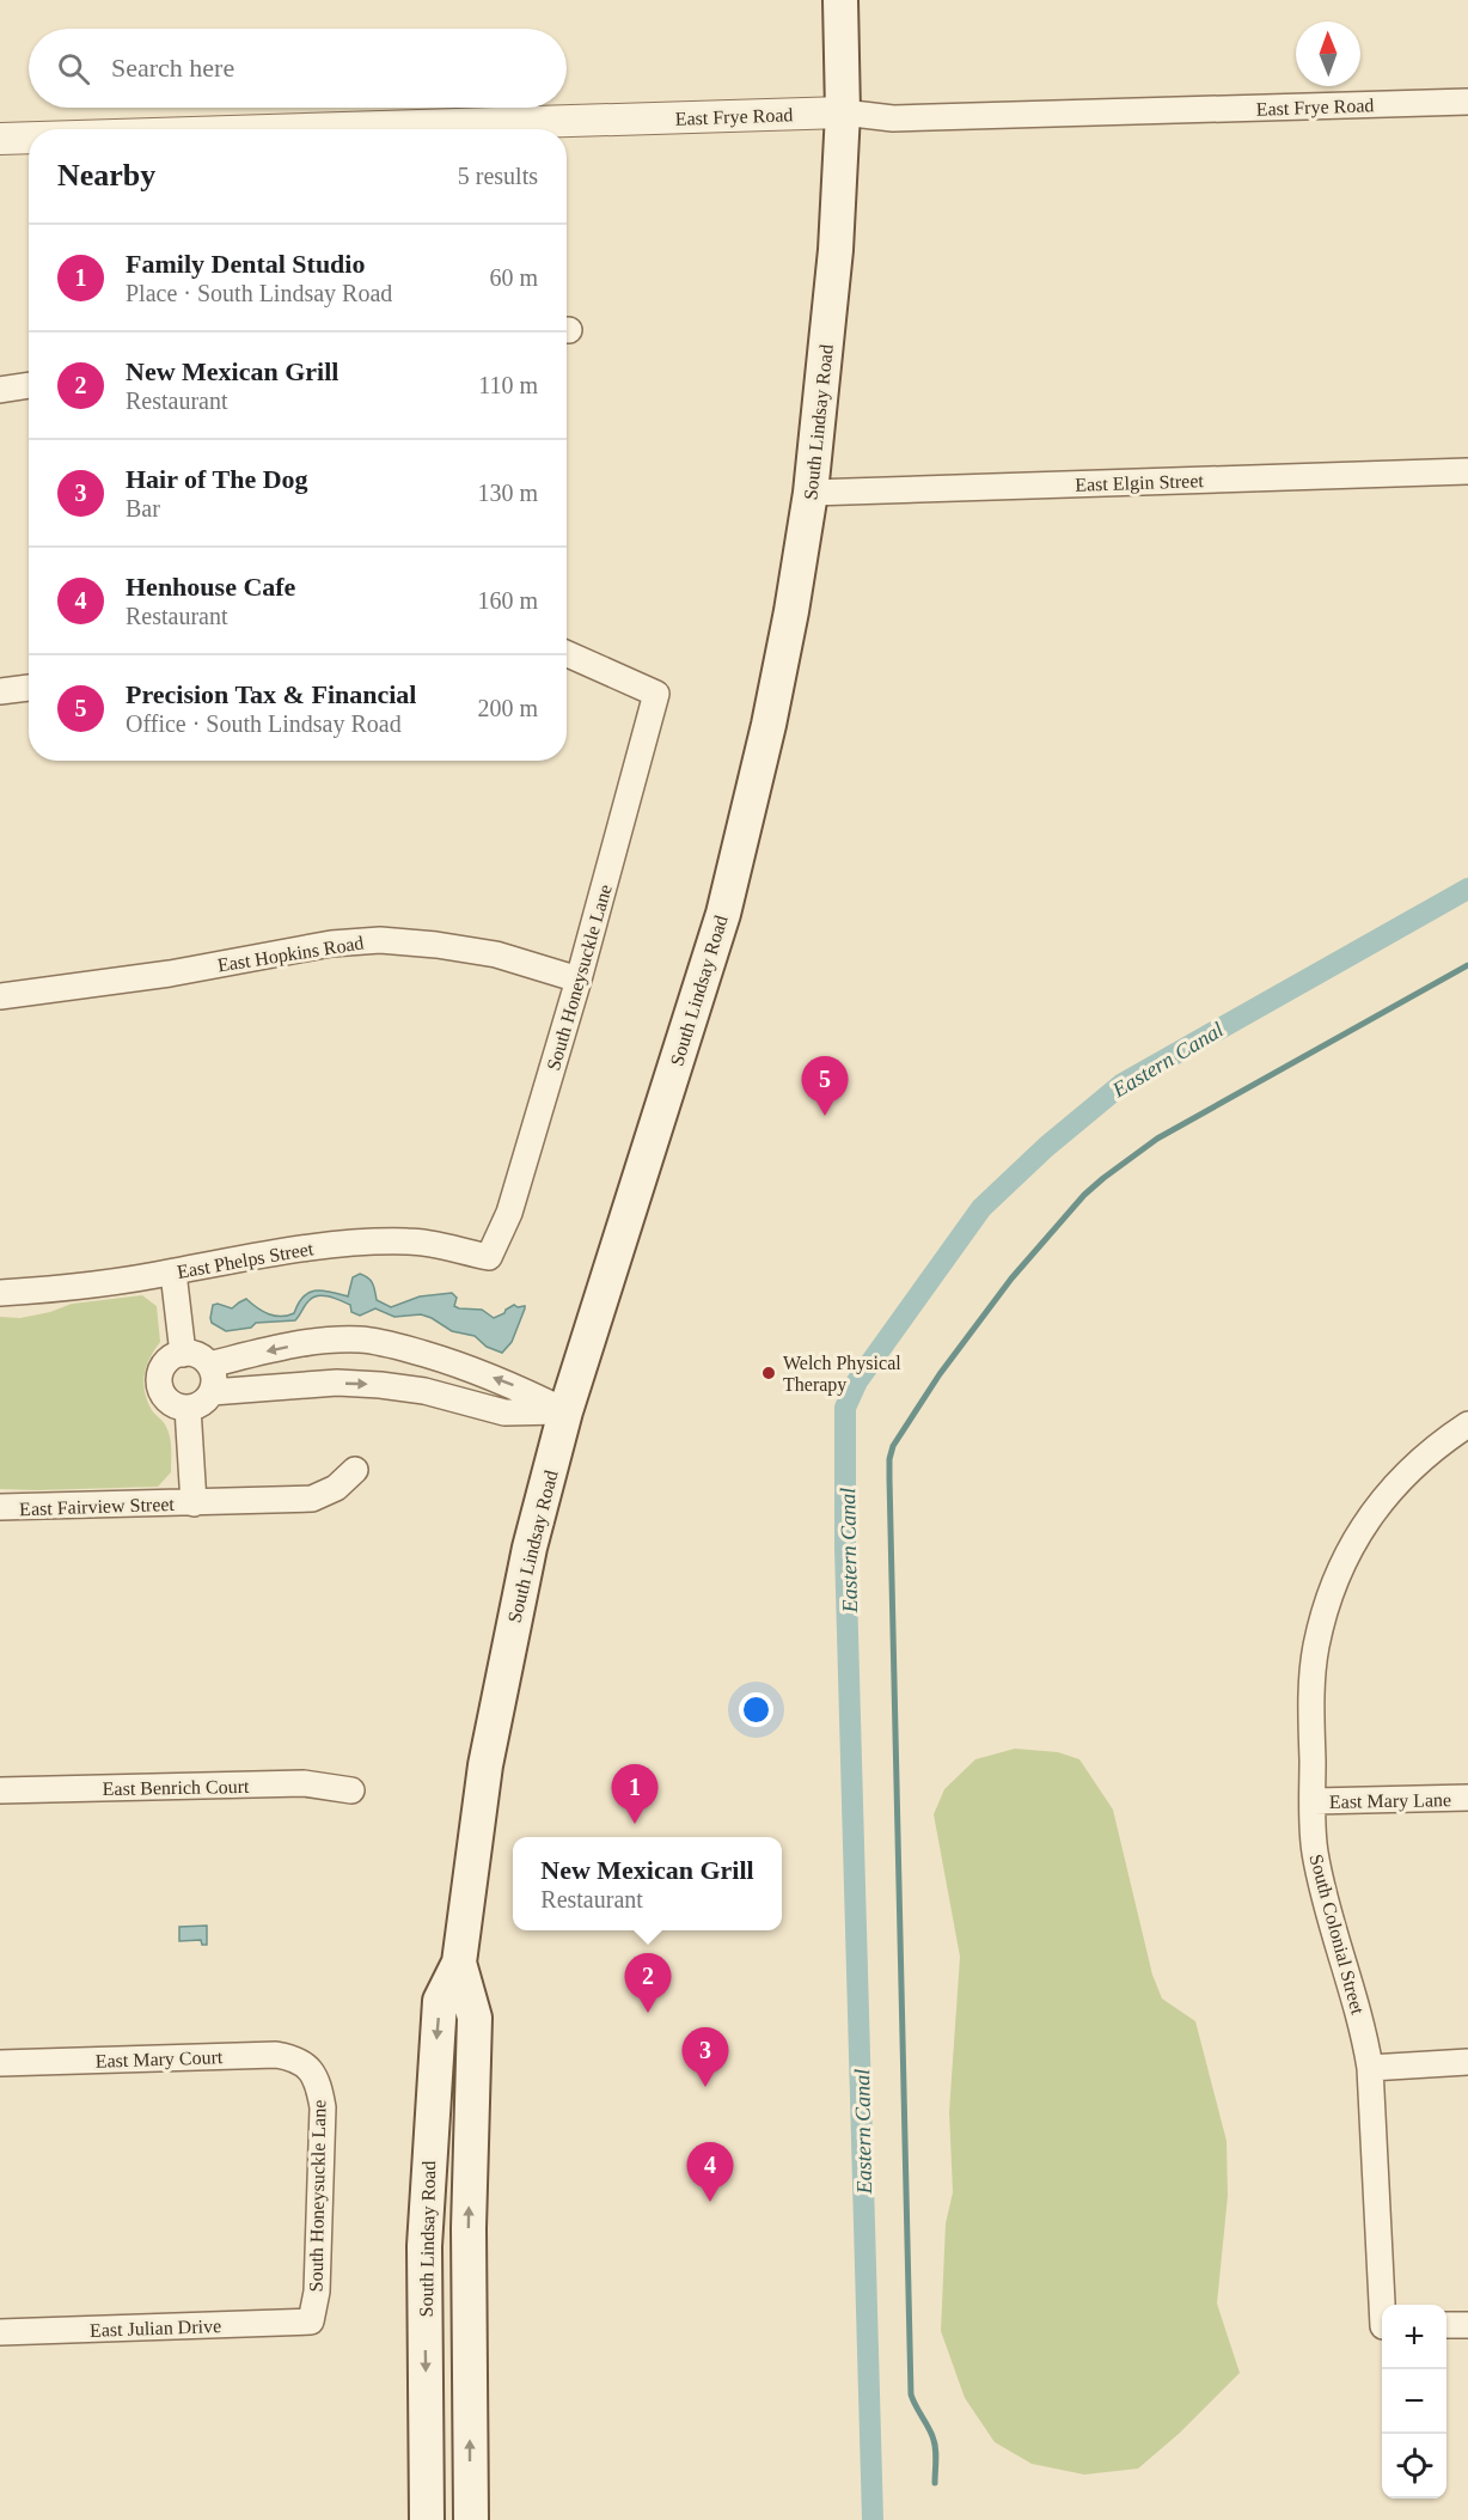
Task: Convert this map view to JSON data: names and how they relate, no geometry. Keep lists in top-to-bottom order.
{
  "streets": {
    "main road": ["South Lindsay Road"],
    "street": [
      "East Frye Road",
      "East Elgin Street",
      "East Hopkins Road",
      "South Honeysuckle Lane",
      "East Phelps Street",
      "East Fairview Street",
      "East Benrich Court",
      "East Mary Lane",
      "South Colonial Street",
      "East Mary Court",
      "East Julian Drive"
    ]
  },
  "crossings": [
    ["East Frye Road", "South Lindsay Road"],
    ["South Lindsay Road", "East Elgin Street"],
    ["East Hopkins Road", "South Honeysuckle Lane"],
    ["South Honeysuckle Lane", "East Phelps Street"],
    ["South Honeysuckle Lane", "East Mary Court"],
    ["South Honeysuckle Lane", "East Julian Drive"],
    ["East Mary Lane", "South Colonial Street"]
  ],
  "water": ["Eastern Canal"],
  "places": ["Welch Physical Therapy"],
  "north": "top",
  "page": {
    "search": "Search here",
    "heading": ["Nearby", "5 results"],
    "list": [
      {
        "mark": "1",
        "name": "Family Dental Studio",
        "note": "Place · South Lindsay Road",
        "value": "60 m"
      },
      {
        "mark": "2",
        "name": "New Mexican Grill",
        "note": "Restaurant",
        "value": "110 m"
      },
      {
        "mark": "3",
        "name": "Hair of The Dog",
        "note": "Bar",
        "value": "130 m"
      },
      {
        "mark": "4",
        "name": "Henhouse Cafe",
        "note": "Restaurant",
        "value": "160 m"
      },
      {
        "mark": "5",
        "name": "Precision Tax & Financial",
        "note": "Office · South Lindsay Road",
        "value": "200 m"
      }
    ],
    "pins": [
      "5",
      "1",
      "2",
      "3",
      "4"
    ],
    "popup": ["New Mexican Grill", "Restaurant"],
    "map_buttons": ["+", "−"]
  }
}
